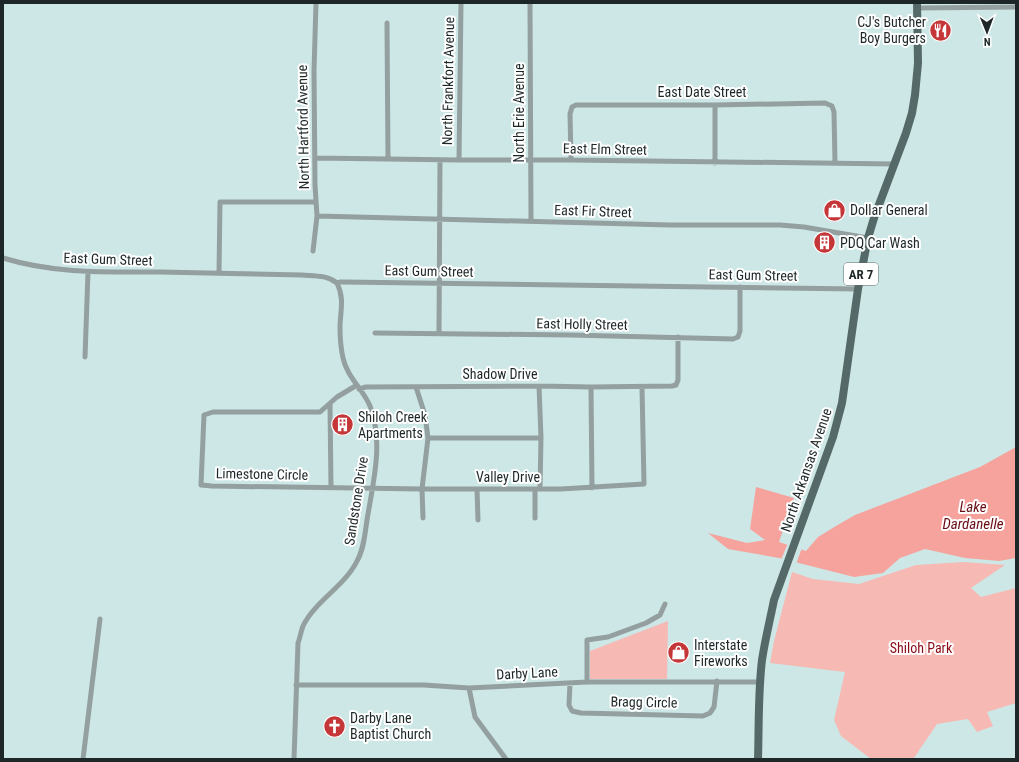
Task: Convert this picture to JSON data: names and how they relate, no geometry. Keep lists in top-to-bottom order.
{
  "streets": {
    "main road": ["AR 7", "North Arkansas Avenue"],
    "street": [
      "North Frankfort Avenue",
      "East Date Street",
      "North Erie Avenue",
      "North Hartford Avenue",
      "East Elm Street",
      "East Fir Street",
      "East Gum Street",
      "East Holly Street",
      "Shadow Drive",
      "Limestone Circle",
      "Valley Drive",
      "Sandstone Drive",
      "Darby Lane",
      "Bragg Circle"
    ]
  },
  "crossings": [
    ["North Frankfort Avenue", "East Elm Street"],
    ["North Frankfort Avenue", "East Fir Street"],
    ["North Frankfort Avenue", "East Gum Street"],
    ["North Frankfort Avenue", "East Holly Street"],
    ["East Date Street", "East Elm Street"],
    ["North Erie Avenue", "East Elm Street"],
    ["North Erie Avenue", "East Fir Street"],
    ["North Hartford Avenue", "East Elm Street"],
    ["North Hartford Avenue", "East Fir Street"],
    ["East Elm Street", "North Arkansas Avenue"],
    ["East Fir Street", "North Arkansas Avenue"],
    ["East Gum Street", "East Holly Street"],
    ["East Gum Street", "North Arkansas Avenue"],
    ["East Gum Street", "Sandstone Drive"],
    ["East Holly Street", "Shadow Drive"],
    ["Shadow Drive", "Limestone Circle"],
    ["Shadow Drive", "Valley Drive"],
    ["Shadow Drive", "Sandstone Drive"],
    ["North Arkansas Avenue", "Darby Lane"],
    ["Limestone Circle", "Valley Drive"],
    ["Limestone Circle", "Sandstone Drive"],
    ["Valley Drive", "Sandstone Drive"],
    ["Sandstone Drive", "Darby Lane"],
    ["Darby Lane", "Bragg Circle"]
  ],
  "water": ["Lake Dardanelle"],
  "parks": ["Shiloh Park"],
  "places": {
    "restaurant": ["CJ's Butcher Boy Burgers"],
    "shop": ["Dollar General", "Interstate Fireworks"],
    "building": ["PDQ Car Wash", "Shiloh Creek Apartments"],
    "church": ["Darby Lane Baptist Church"]
  },
  "north": "bottom"
}
